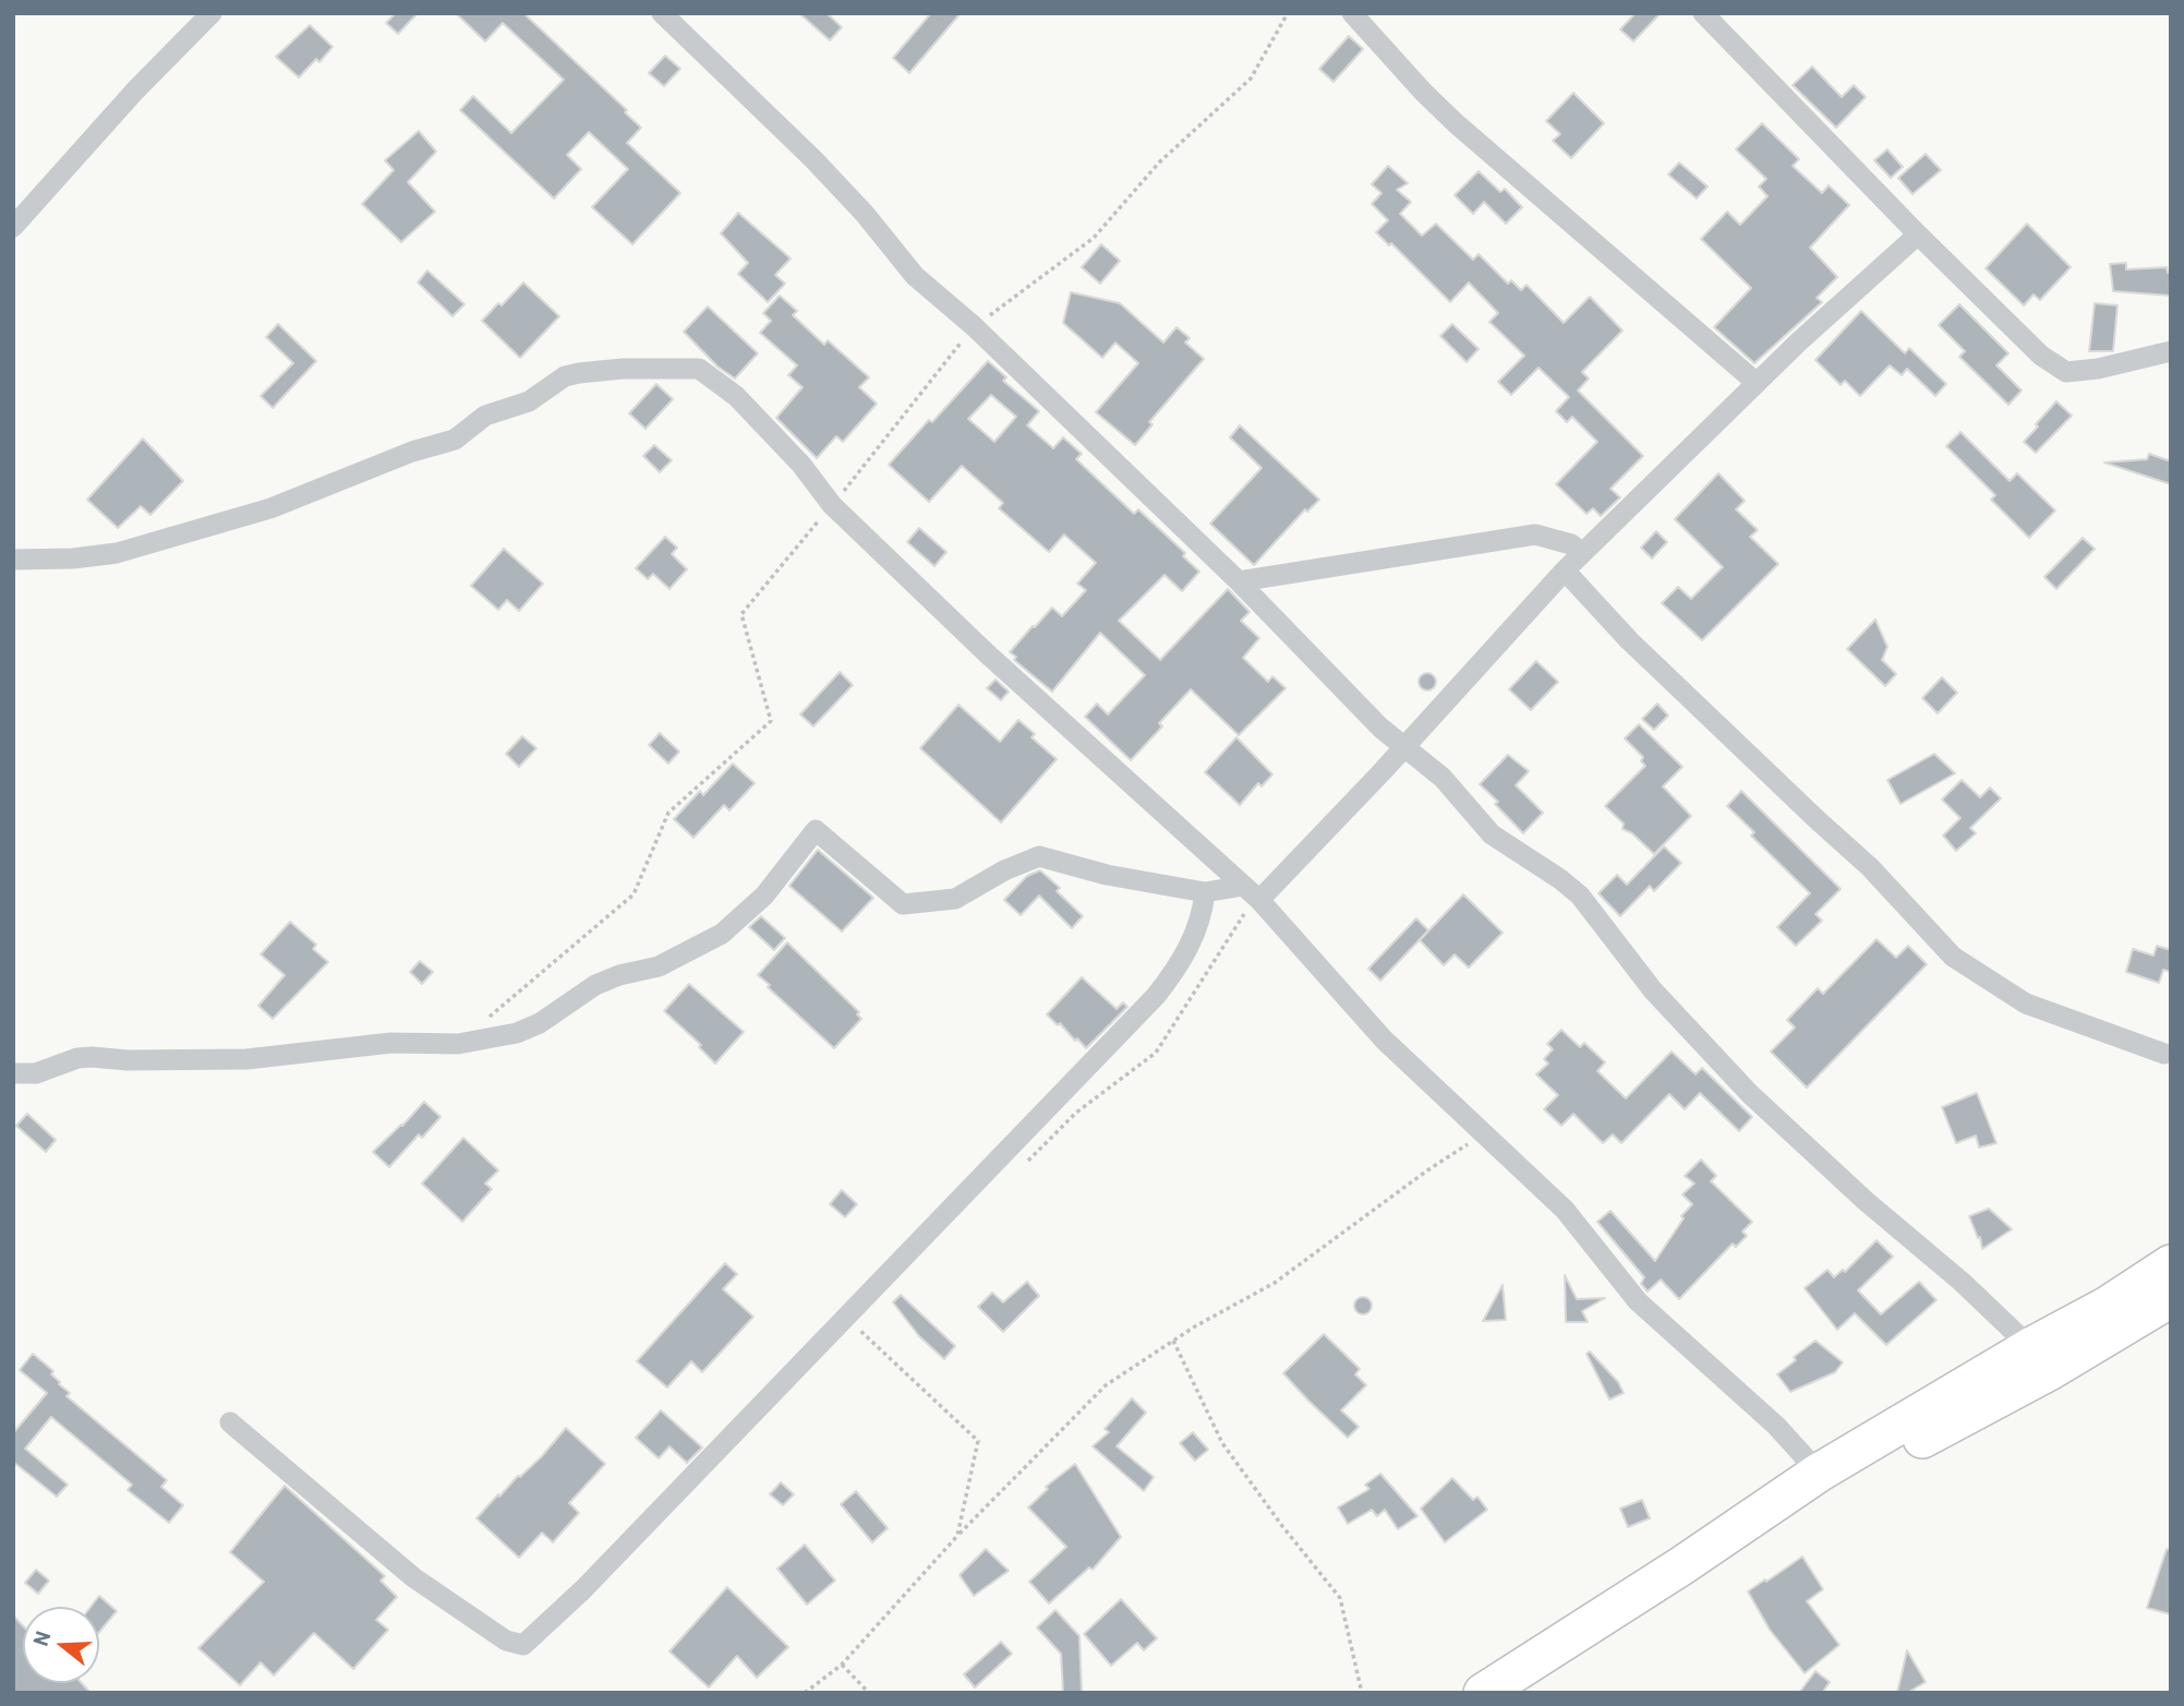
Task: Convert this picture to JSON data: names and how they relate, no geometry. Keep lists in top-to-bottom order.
{
  "north": "left"
}
